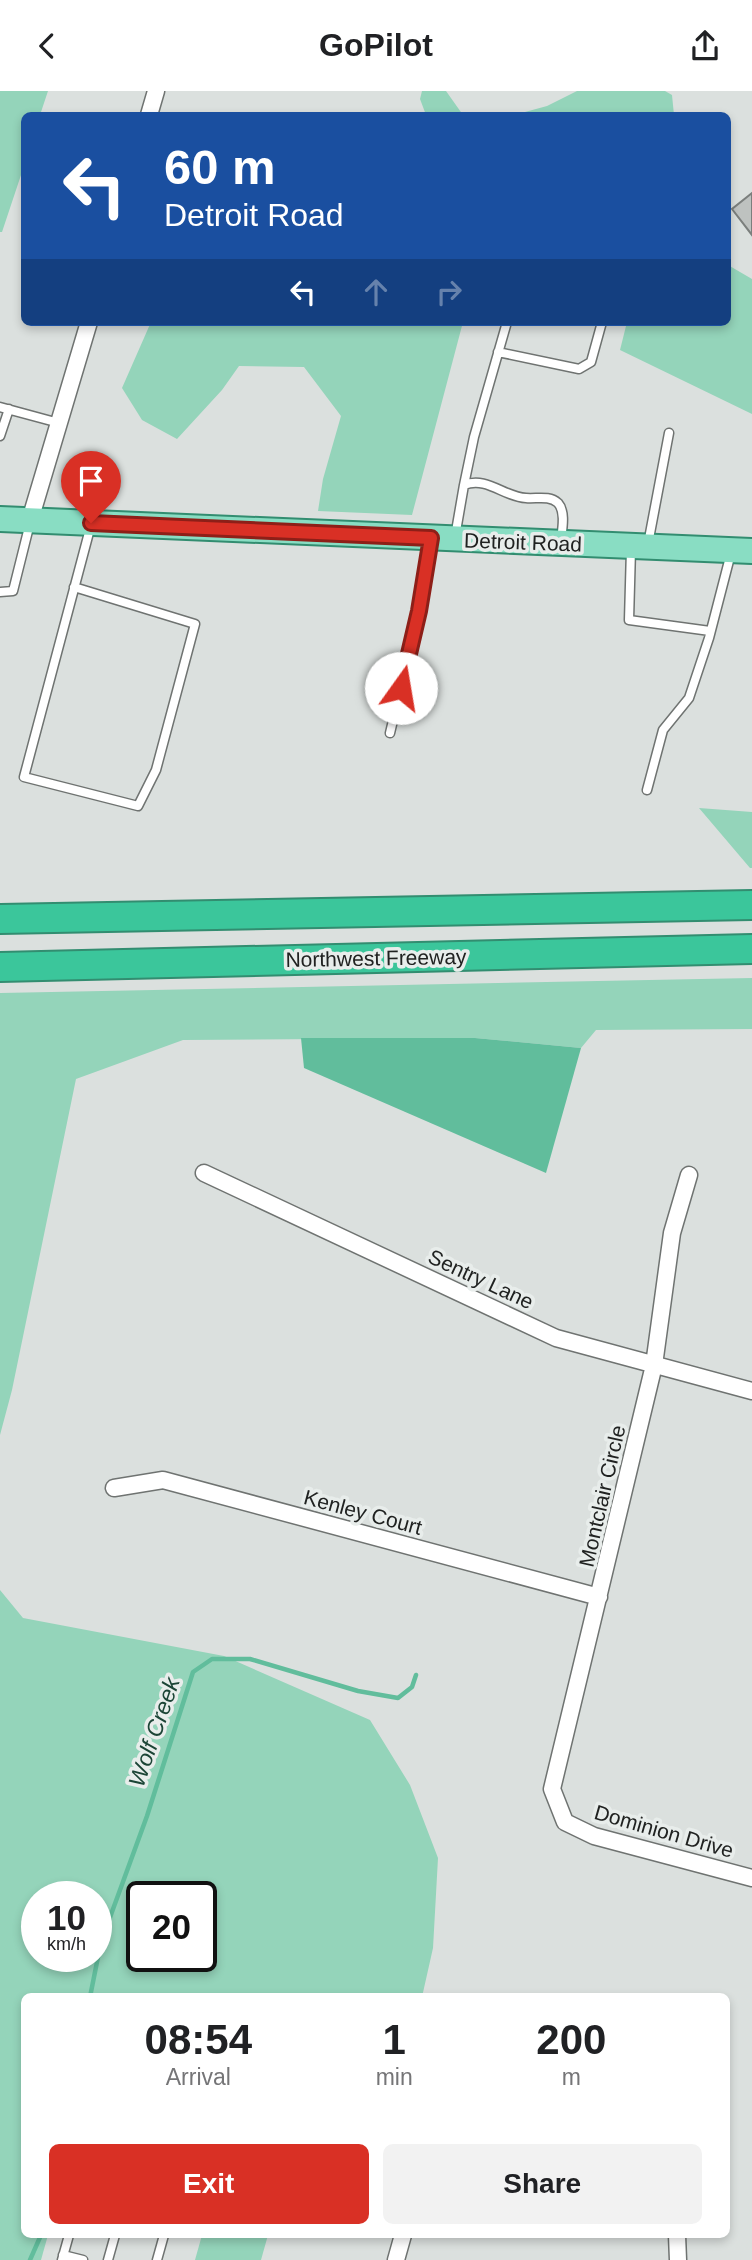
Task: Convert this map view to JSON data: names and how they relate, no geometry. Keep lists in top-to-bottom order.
{
  "streets": {
    "highway": ["Northwest Freeway"],
    "main road": ["Detroit Road"],
    "street": [
      "Sentry Lane",
      "Montclair Circle",
      "Kenley Court",
      "Dominion Drive"
    ]
  },
  "crossings": [
    ["Sentry Lane", "Montclair Circle"],
    ["Montclair Circle", "Kenley Court"],
    ["Montclair Circle", "Dominion Drive"]
  ],
  "water": ["Wolf Creek"],
  "page": {
    "header": "GoPilot",
    "turn": ["60 m", "Detroit Road"],
    "speed": "10 km/h",
    "limit": "20",
    "eta": [
      "08:54",
      "Arrival",
      "1",
      "min",
      "200",
      "m"
    ],
    "buttons": ["Exit", "Share"]
  }
}
